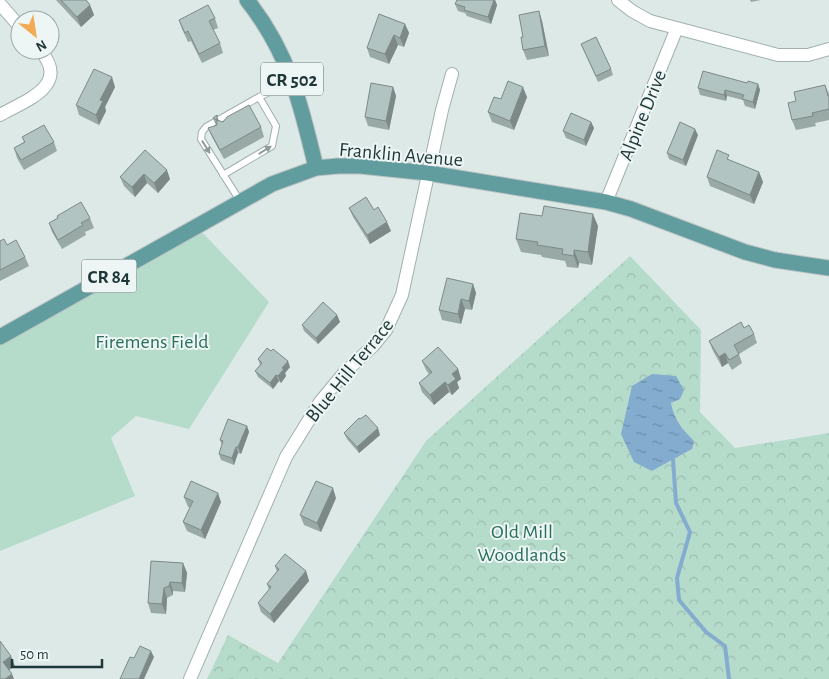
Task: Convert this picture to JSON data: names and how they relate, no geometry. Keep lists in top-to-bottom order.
{
  "streets": {
    "main road": ["CR 502", "Franklin Avenue", "CR 84"],
    "street": ["Alpine Drive", "Blue Hill Terrace"]
  },
  "crossings": [
    ["CR 502", "Franklin Avenue"],
    ["Alpine Drive", "Franklin Avenue"],
    ["Franklin Avenue", "Blue Hill Terrace"]
  ],
  "parks": ["Firemens Field", "Old Mill Woodlands"],
  "scale_bar": "50 m",
  "north": "bottom right"
}
